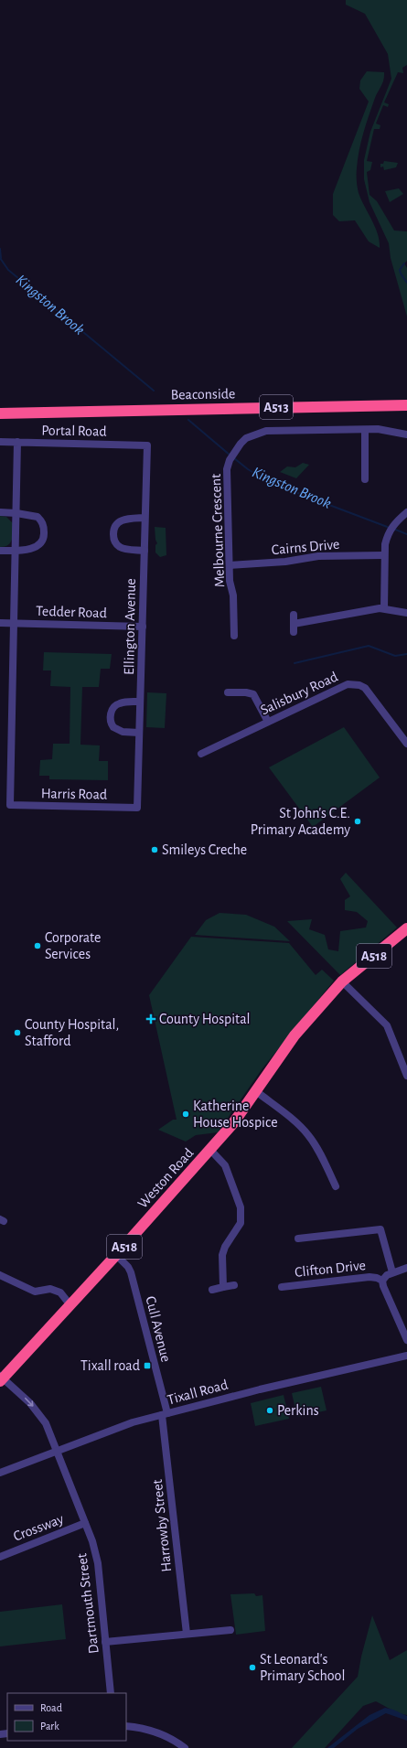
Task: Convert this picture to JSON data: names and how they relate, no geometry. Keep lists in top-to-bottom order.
{
  "streets": {
    "highway": [
      "Beaconside",
      "A513",
      "A518",
      "Weston Road"
    ],
    "street": [
      "Portal Road",
      "Melbourne Crescent",
      "Cairns Drive",
      "Tedder Road",
      "Ellington Avenue",
      "Salisbury Road",
      "Harris Road",
      "Clifton Drive",
      "Cull Avenue",
      "Tixall Road",
      "Harrowby Street",
      "Crossway",
      "Dartmouth Street"
    ]
  },
  "crossings": [
    ["Portal Road", "Ellington Avenue"],
    ["Melbourne Crescent", "Cairns Drive"],
    ["Tedder Road", "Ellington Avenue"],
    ["Tedder Road", "Harris Road"],
    ["Ellington Avenue", "Harris Road"],
    ["Weston Road", "Cull Avenue"],
    ["Weston Road", "Dartmouth Street"],
    ["Cull Avenue", "Tixall Road"],
    ["Cull Avenue", "Harrowby Street"],
    ["Tixall Road", "Harrowby Street"],
    ["Tixall Road", "Dartmouth Street"],
    ["Crossway", "Dartmouth Street"]
  ],
  "water": ["Kingston Brook"],
  "places": {
    "other": [
      "St John's C.E. Primary Academy",
      "Smileys Creche",
      "Corporate Services",
      "County Hospital, Stafford",
      "Katherine House Hospice",
      "Perkins",
      "St Leonard's Primary School"
    ],
    "health": ["County Hospital"],
    "transit": ["Tixall road"]
  },
  "legend": ["Road", "Park"]
}
